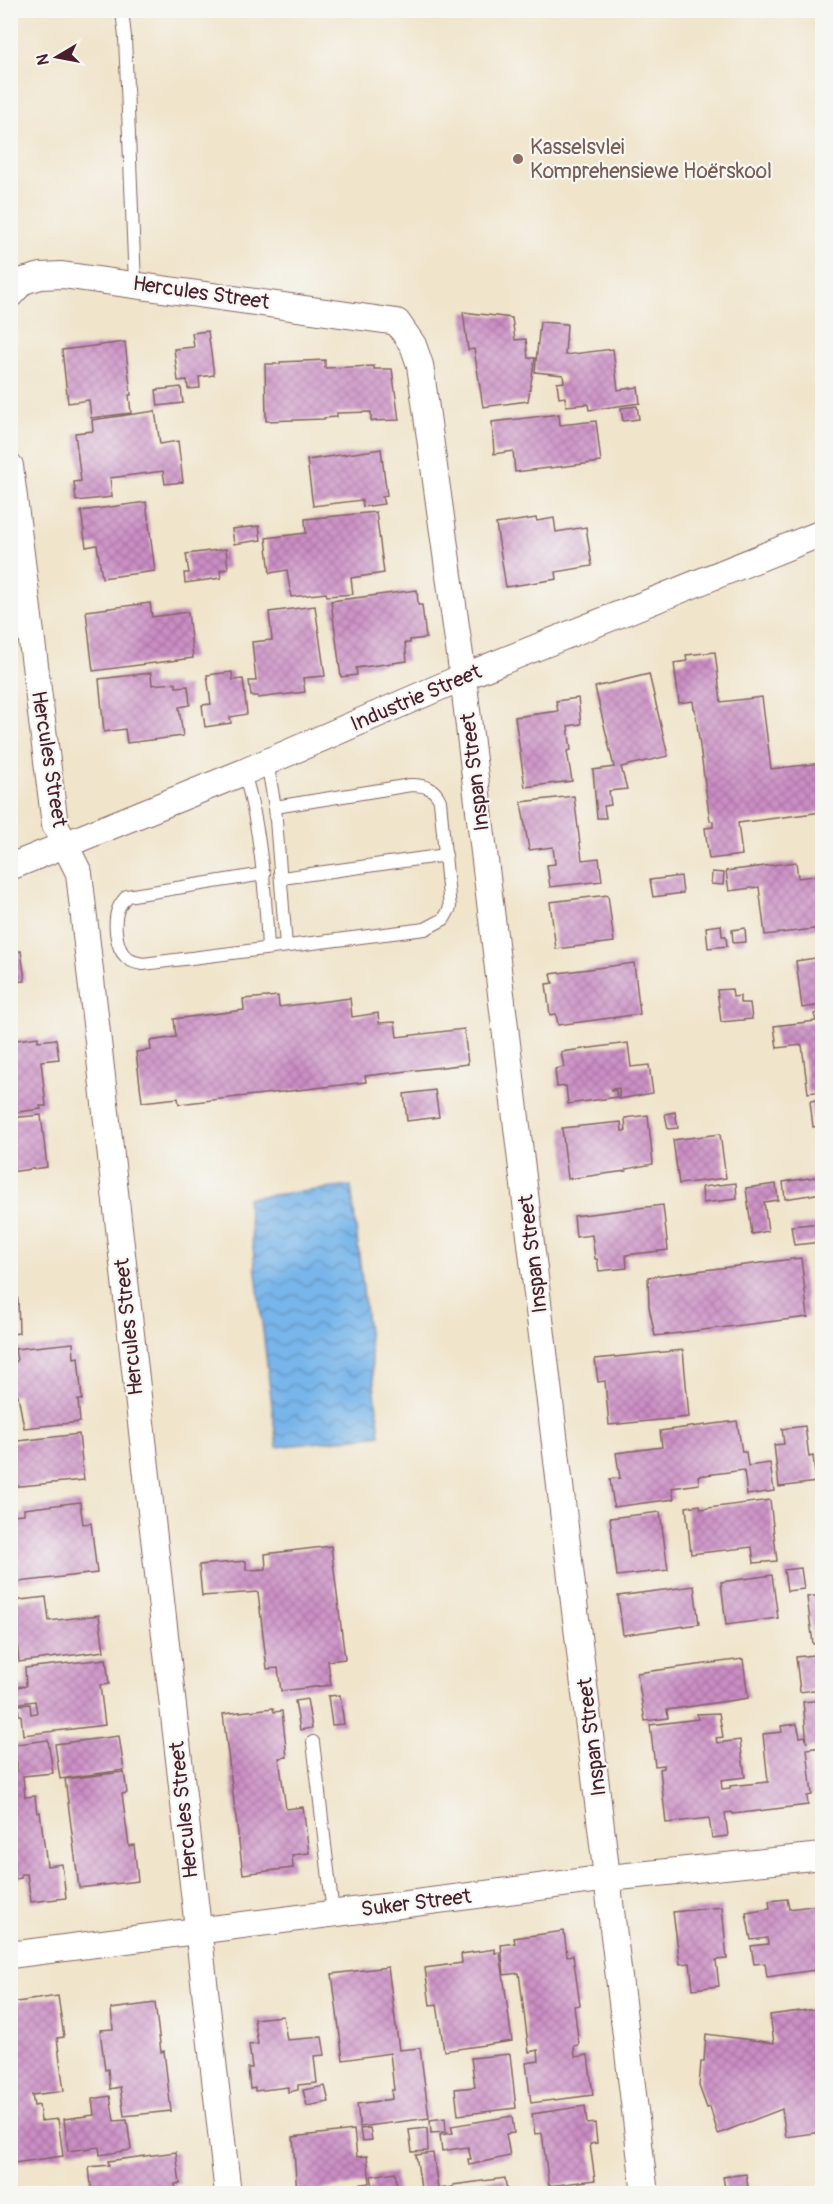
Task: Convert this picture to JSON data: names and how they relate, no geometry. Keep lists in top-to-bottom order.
{
  "streets": {
    "street": [
      "Hercules Street",
      "Industrie Street",
      "Inspan Street",
      "Suker Street"
    ]
  },
  "crossings": [
    ["Hercules Street", "Industrie Street"],
    ["Hercules Street", "Inspan Street"],
    ["Hercules Street", "Suker Street"],
    ["Industrie Street", "Inspan Street"],
    ["Inspan Street", "Suker Street"]
  ],
  "places": ["Kasselsvlei Komprehensiewe Hoërskool"],
  "north": "left"
}
